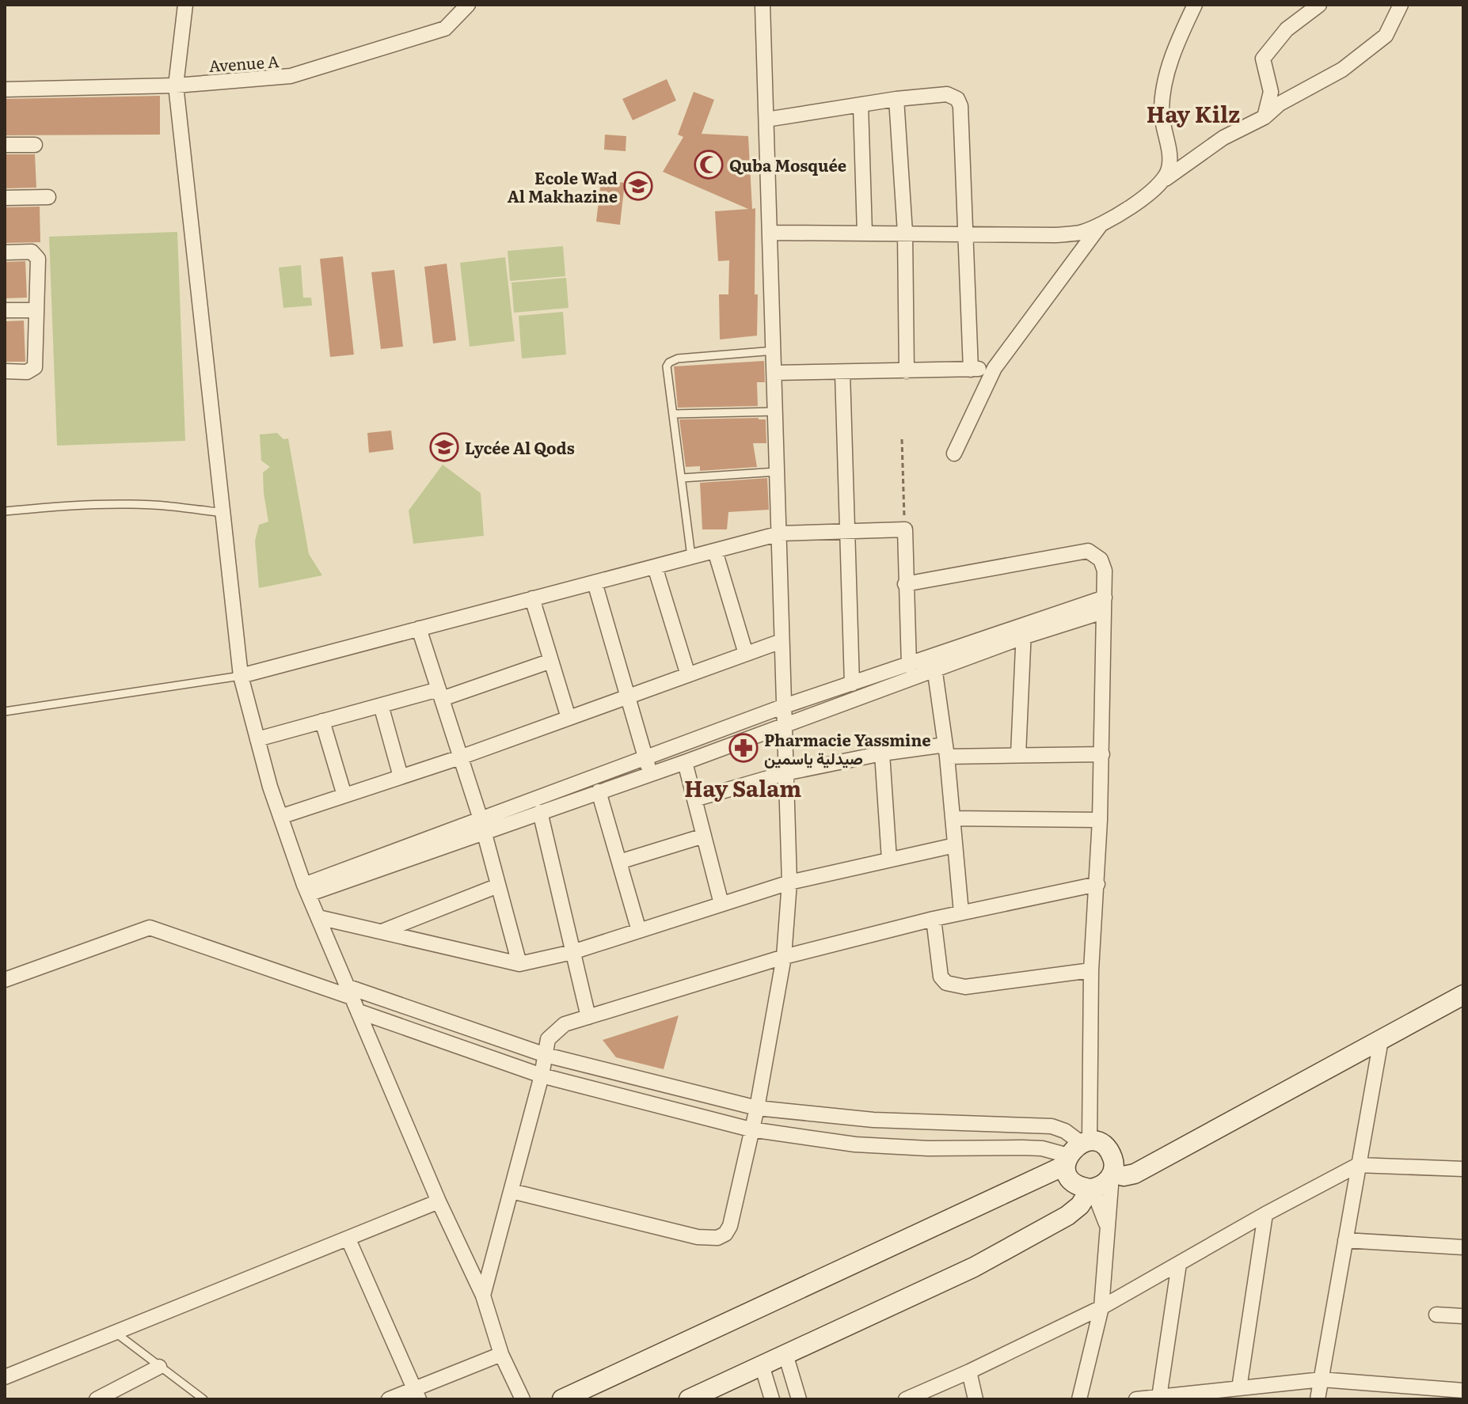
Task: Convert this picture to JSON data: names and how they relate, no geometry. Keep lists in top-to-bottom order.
{
  "streets": {
    "street": ["Avenue A"]
  },
  "districts": ["Hay Kilz", "Hay Salam"],
  "places": {
    "mosque": ["Quba Mosquée"],
    "school or university": ["Ecole Wad Al Makhazine", "Lycée Al Qods"],
    "pharmacy": ["Pharmacie Yassmine صيدلية ياسمين"]
  }
}
